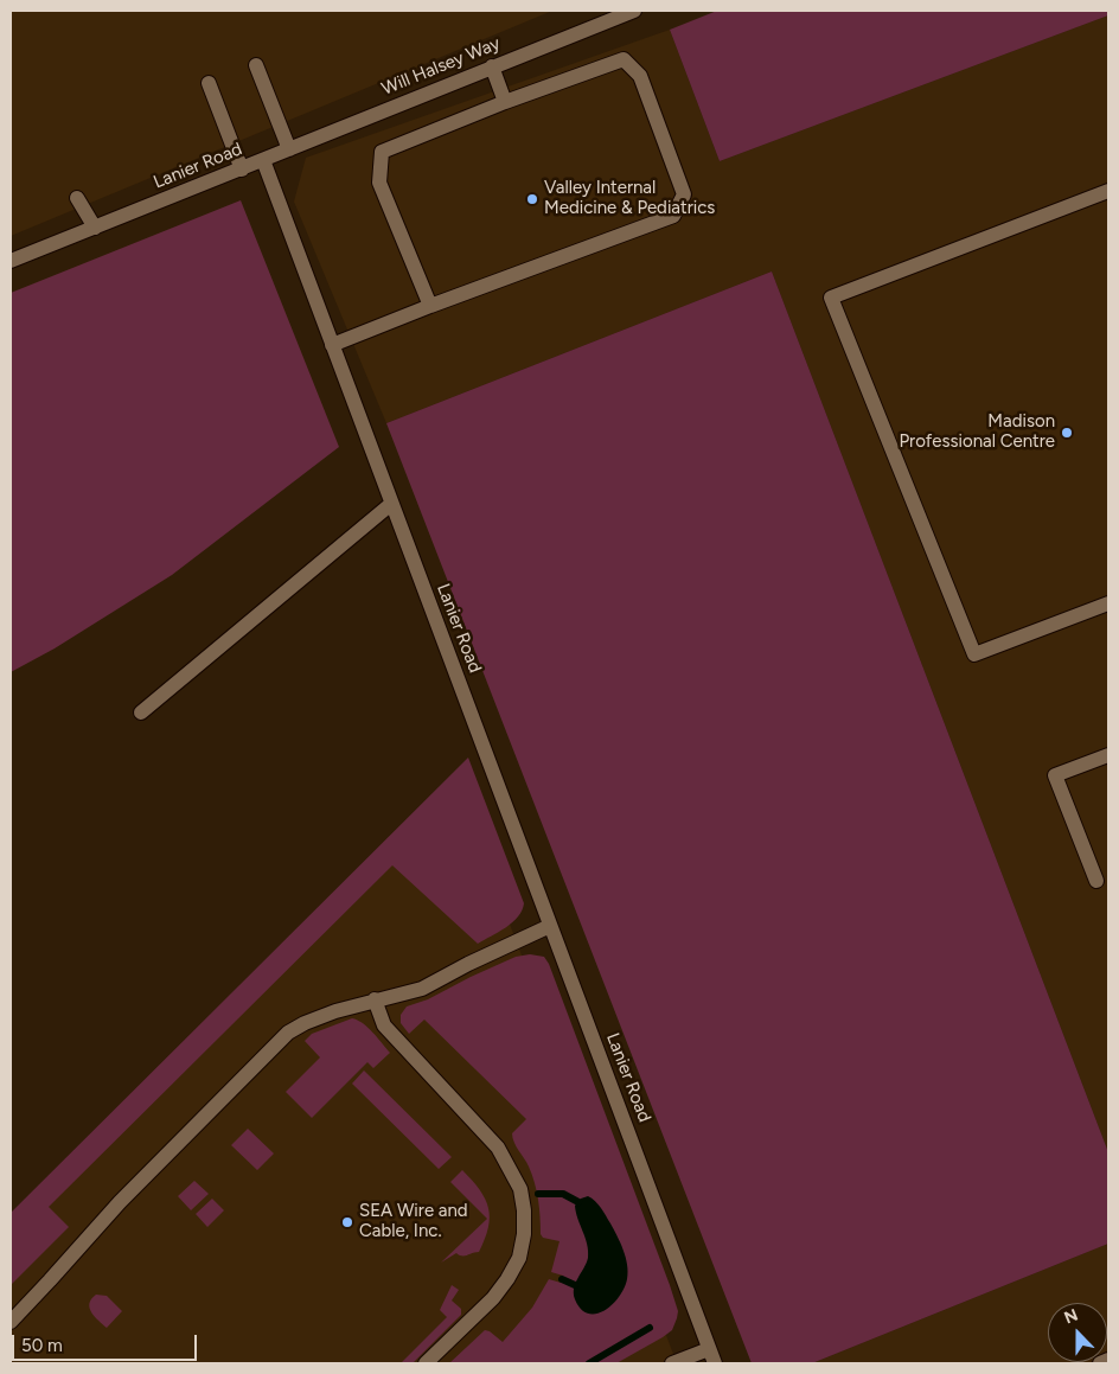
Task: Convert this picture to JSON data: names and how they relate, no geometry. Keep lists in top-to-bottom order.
{
  "streets": {
    "street": ["Will Halsey Way", "Lanier Road"]
  },
  "crossings": [
    ["Will Halsey Way", "Lanier Road"]
  ],
  "places": ["Valley Internal Medicine & Pediatrics", "Madison Professional Centre", "SEA Wire and Cable, Inc."],
  "scale_bar": "50 m",
  "north": "top"
}
